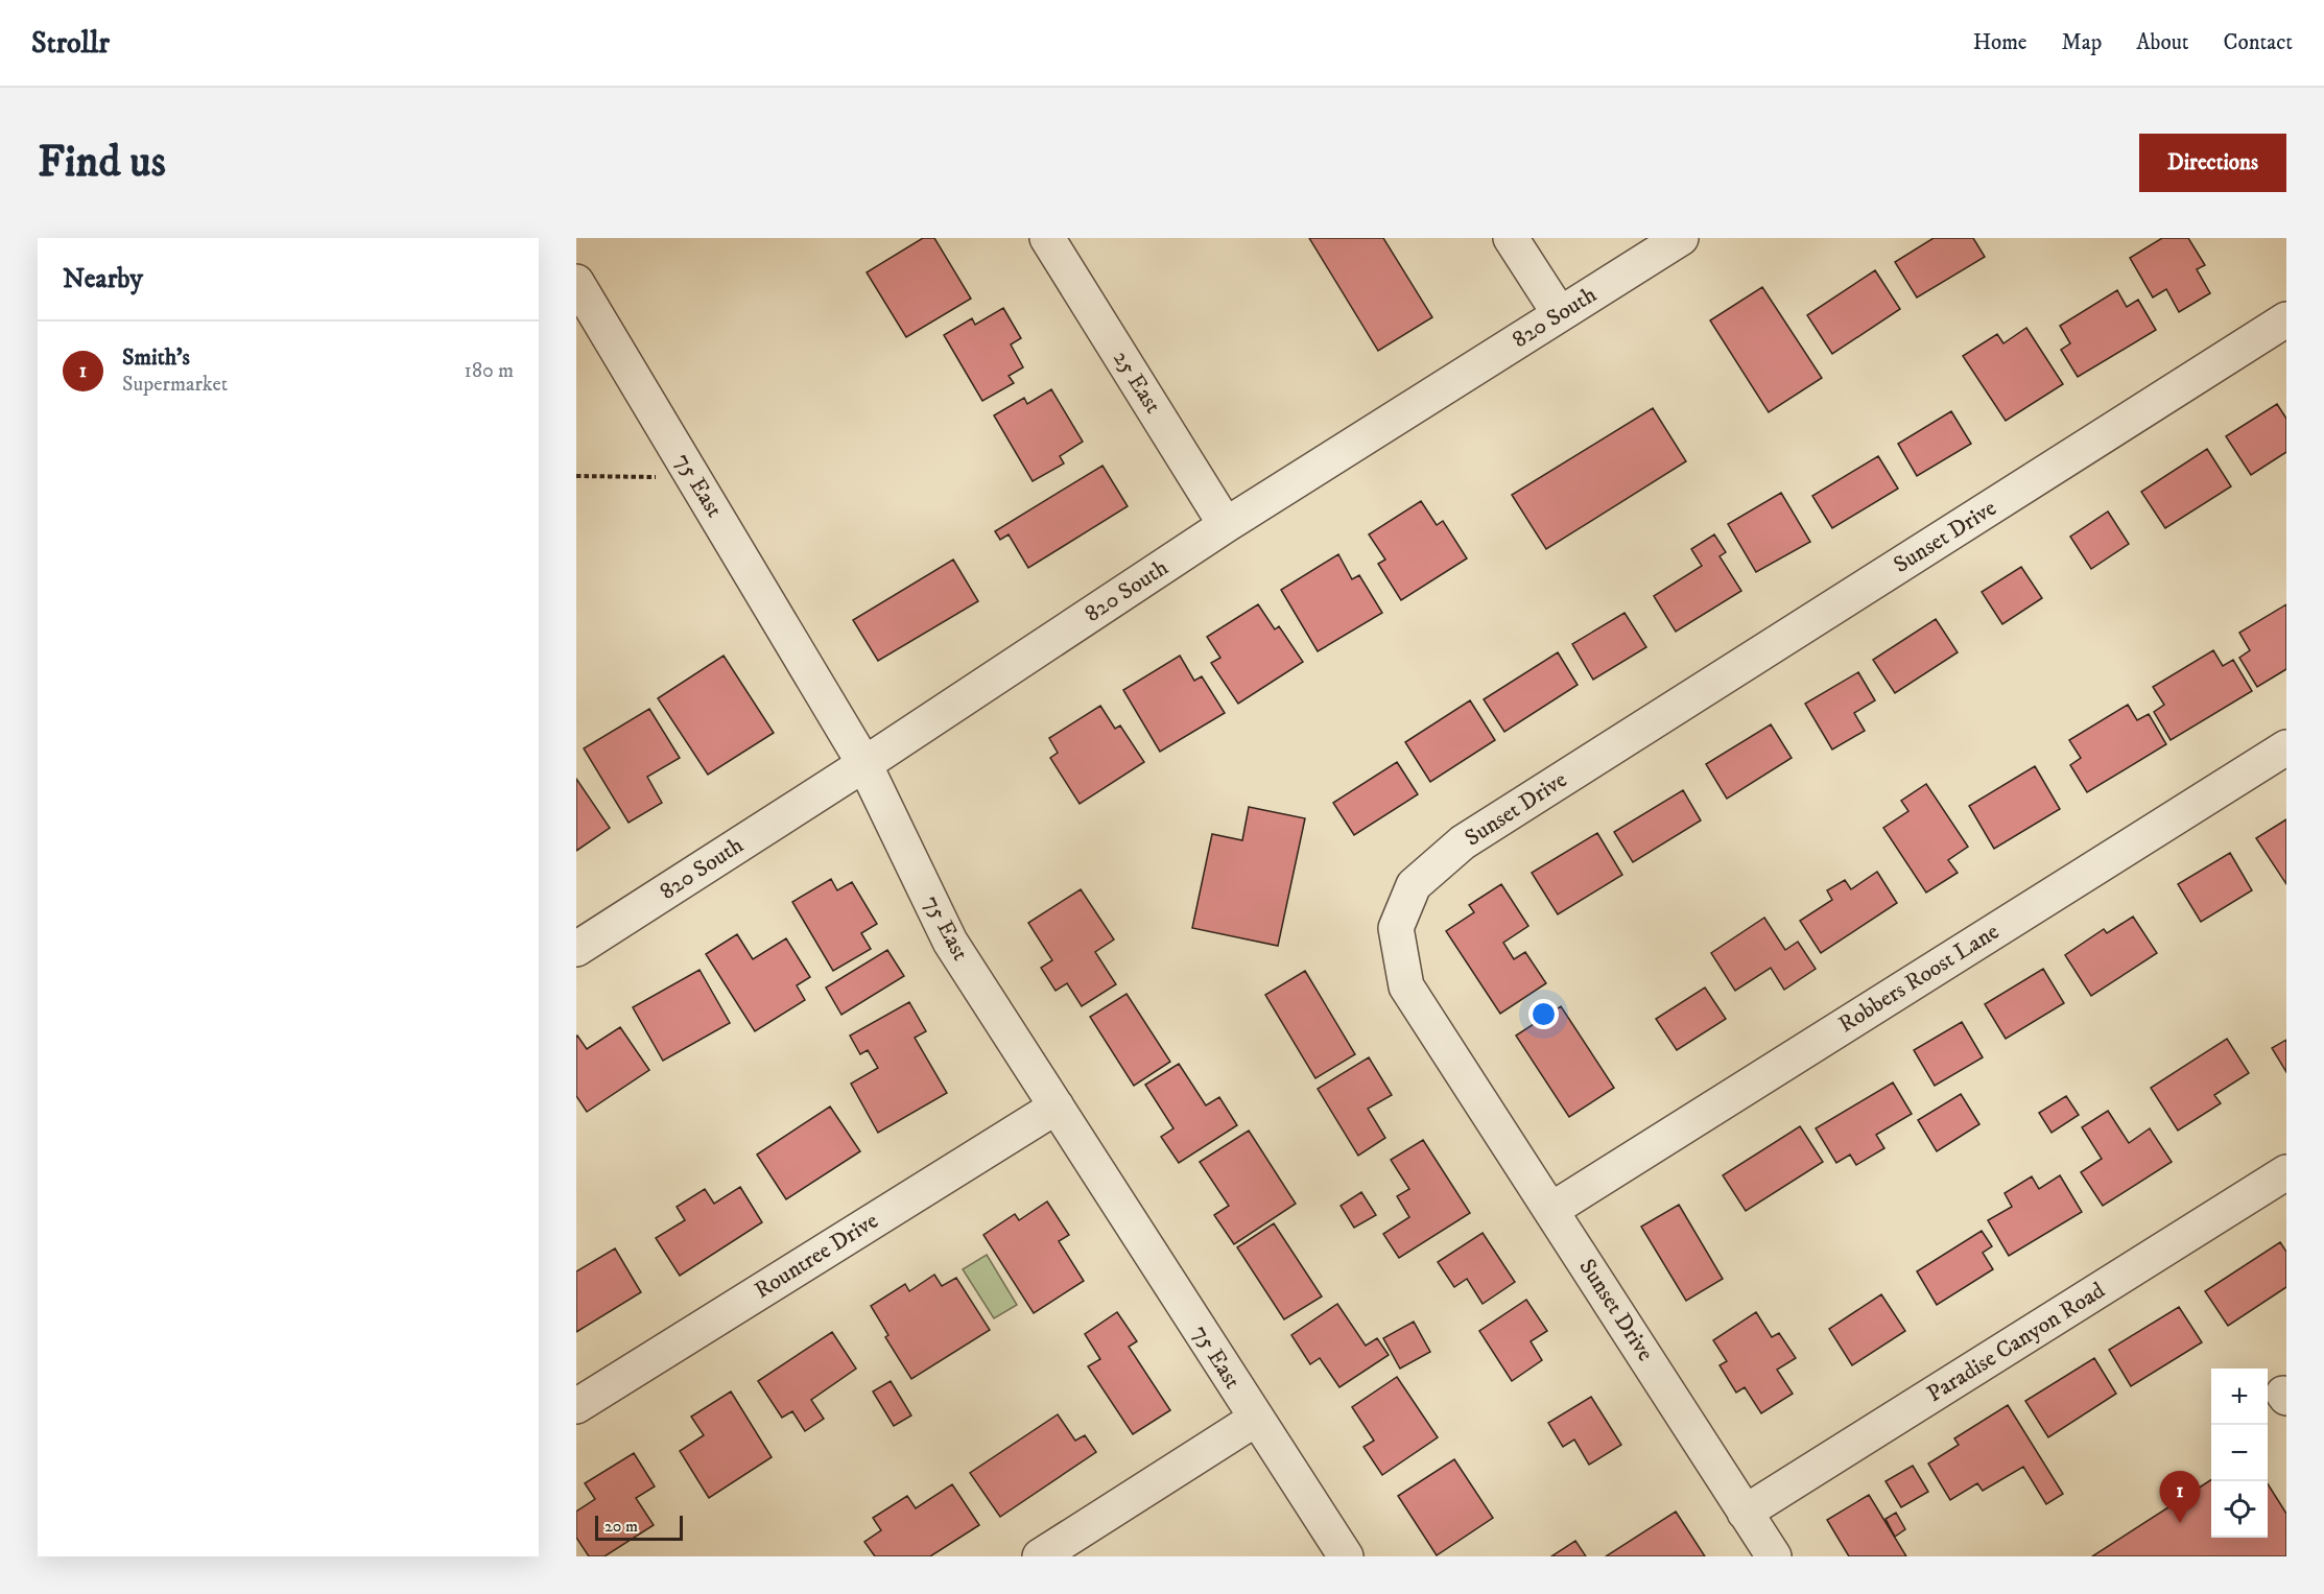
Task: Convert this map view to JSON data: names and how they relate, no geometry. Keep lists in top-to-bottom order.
{
  "streets": {
    "street": [
      "820 South",
      "25 East",
      "75 East",
      "Sunset Drive",
      "Robbers Roost Lane",
      "Rountree Drive",
      "Paradise Canyon Road"
    ]
  },
  "crossings": [
    ["820 South", "25 East"],
    ["820 South", "75 East"],
    ["75 East", "Rountree Drive"],
    ["Sunset Drive", "Robbers Roost Lane"],
    ["Sunset Drive", "Paradise Canyon Road"]
  ],
  "scale_bar": "20 m",
  "page": {
    "header": "Strollr",
    "nav": [
      "Home",
      "Map",
      "About",
      "Contact"
    ],
    "buttons": "Directions",
    "title": "Find us",
    "heading": "Nearby",
    "list": [
      {
        "mark": "1",
        "name": "Smith's",
        "note": "Supermarket",
        "value": "180 m"
      }
    ],
    "map_buttons": ["+", "−"],
    "pins": "1",
    "scale": "20 m"
  }
}
